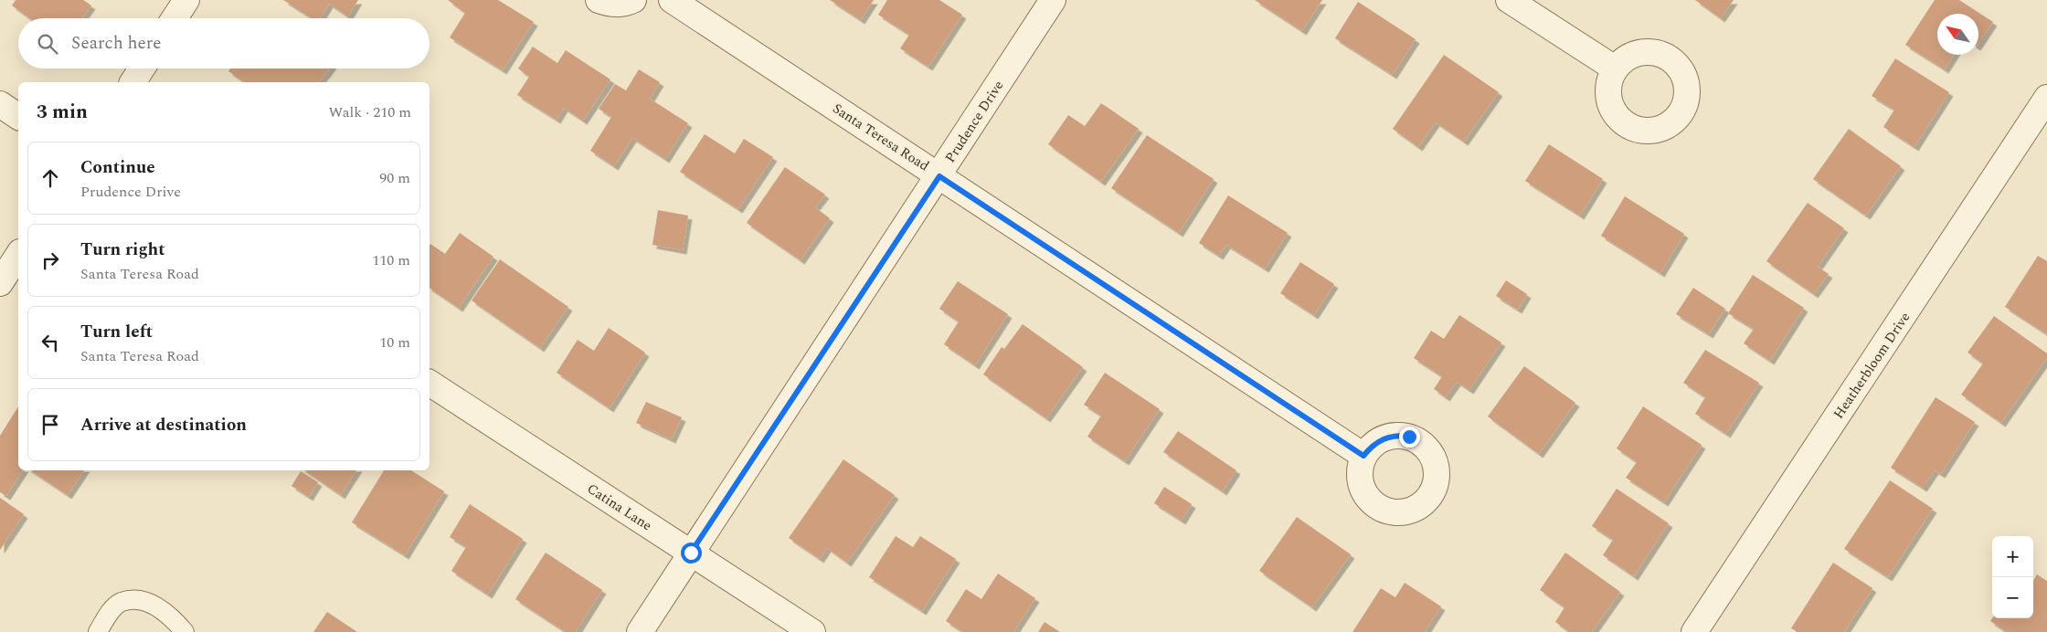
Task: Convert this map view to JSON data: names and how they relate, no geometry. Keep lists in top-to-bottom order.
{
  "streets": {
    "street": [
      "Prudence Drive",
      "Santa Teresa Road",
      "Heatherbloom Drive",
      "Catina Lane"
    ]
  },
  "crossings": [
    ["Prudence Drive", "Santa Teresa Road"],
    ["Prudence Drive", "Catina Lane"]
  ],
  "north": "top left",
  "page": {
    "search": "Search here",
    "heading": ["3 min", "Walk · 210 m"],
    "list": [
      ["Continue", "Prudence Drive", "90 m"],
      ["Turn right", "Santa Teresa Road", "110 m"],
      ["Turn left", "Santa Teresa Road", "10 m"],
      "Arrive at destination"
    ],
    "map_buttons": ["+", "−"]
  }
}
